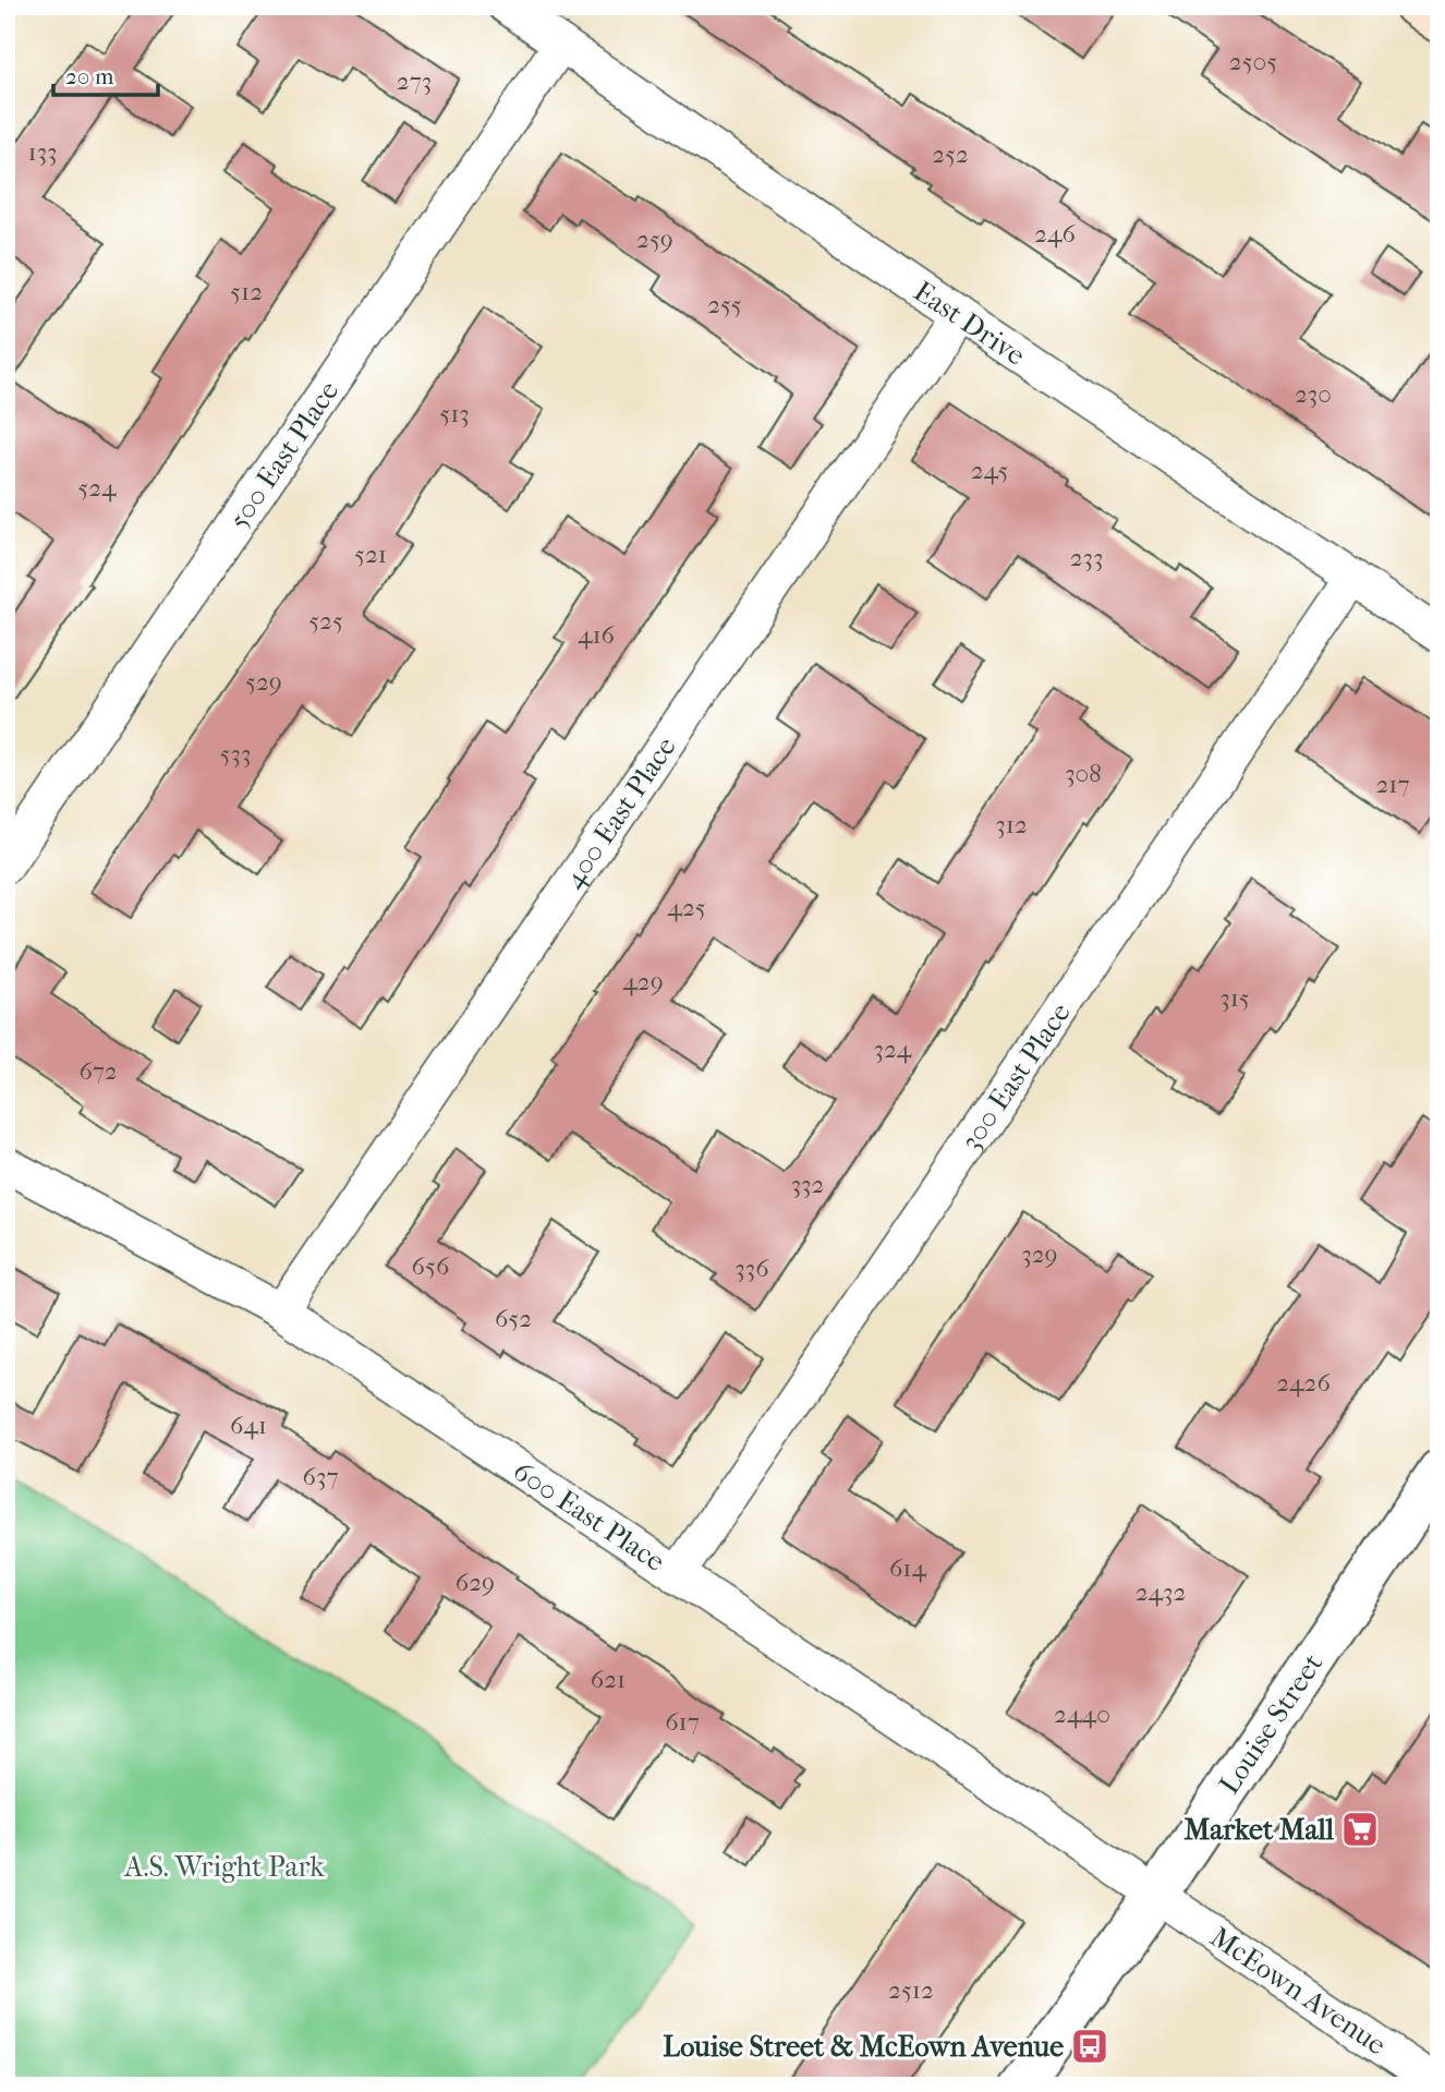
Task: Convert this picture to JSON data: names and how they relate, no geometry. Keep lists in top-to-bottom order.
{
  "streets": {
    "street": [
      "East Drive",
      "500 East Place",
      "400 East Place",
      "300 East Place",
      "600 East Place",
      "Louise Street",
      "McEown Avenue"
    ]
  },
  "crossings": [
    ["East Drive", "500 East Place"],
    ["East Drive", "400 East Place"],
    ["East Drive", "300 East Place"],
    ["400 East Place", "600 East Place"],
    ["300 East Place", "600 East Place"],
    ["600 East Place", "Louise Street"],
    ["600 East Place", "McEown Avenue"],
    ["Louise Street", "McEown Avenue"]
  ],
  "parks": ["A.S. Wright Park"],
  "places": {
    "supermarket": ["Market Mall"],
    "bus stop": ["Louise Street & McEown Avenue"]
  },
  "house_numbers": [
    "2505",
    "273",
    "133",
    "252",
    "246",
    "259",
    "512",
    "255",
    "230",
    "513",
    "245",
    "524",
    "521",
    "233",
    "525",
    "416",
    "529",
    "533",
    "308",
    "217",
    "312",
    "425",
    "429",
    "315",
    "324",
    "672",
    "332",
    "329",
    "656",
    "336",
    "652",
    "2426",
    "641",
    "637",
    "614",
    "629",
    "2432",
    "621",
    "2440",
    "617",
    "2512"
  ],
  "scale_bar": "20 m"
}
